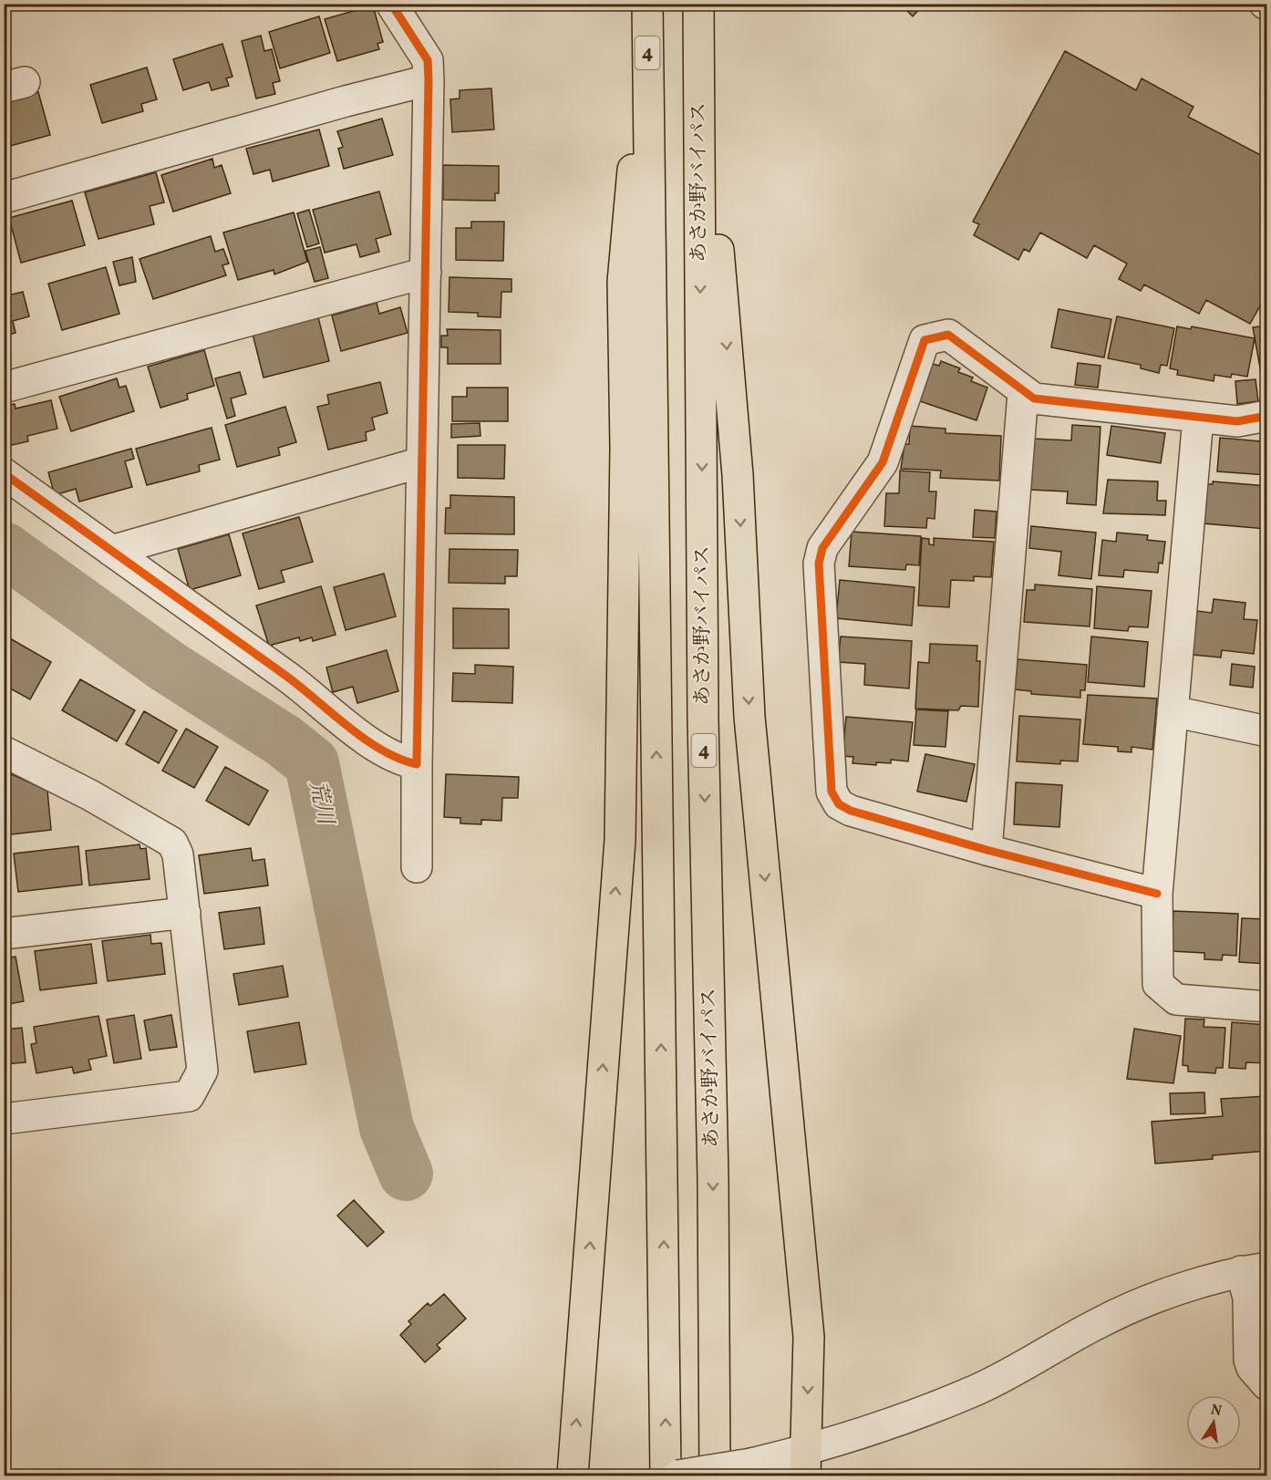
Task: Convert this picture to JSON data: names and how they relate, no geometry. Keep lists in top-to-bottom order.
{
  "streets": {
    "highway": ["4", "あさか野バイパス"]
  },
  "water": ["荒川"],
  "north": "top"
}
